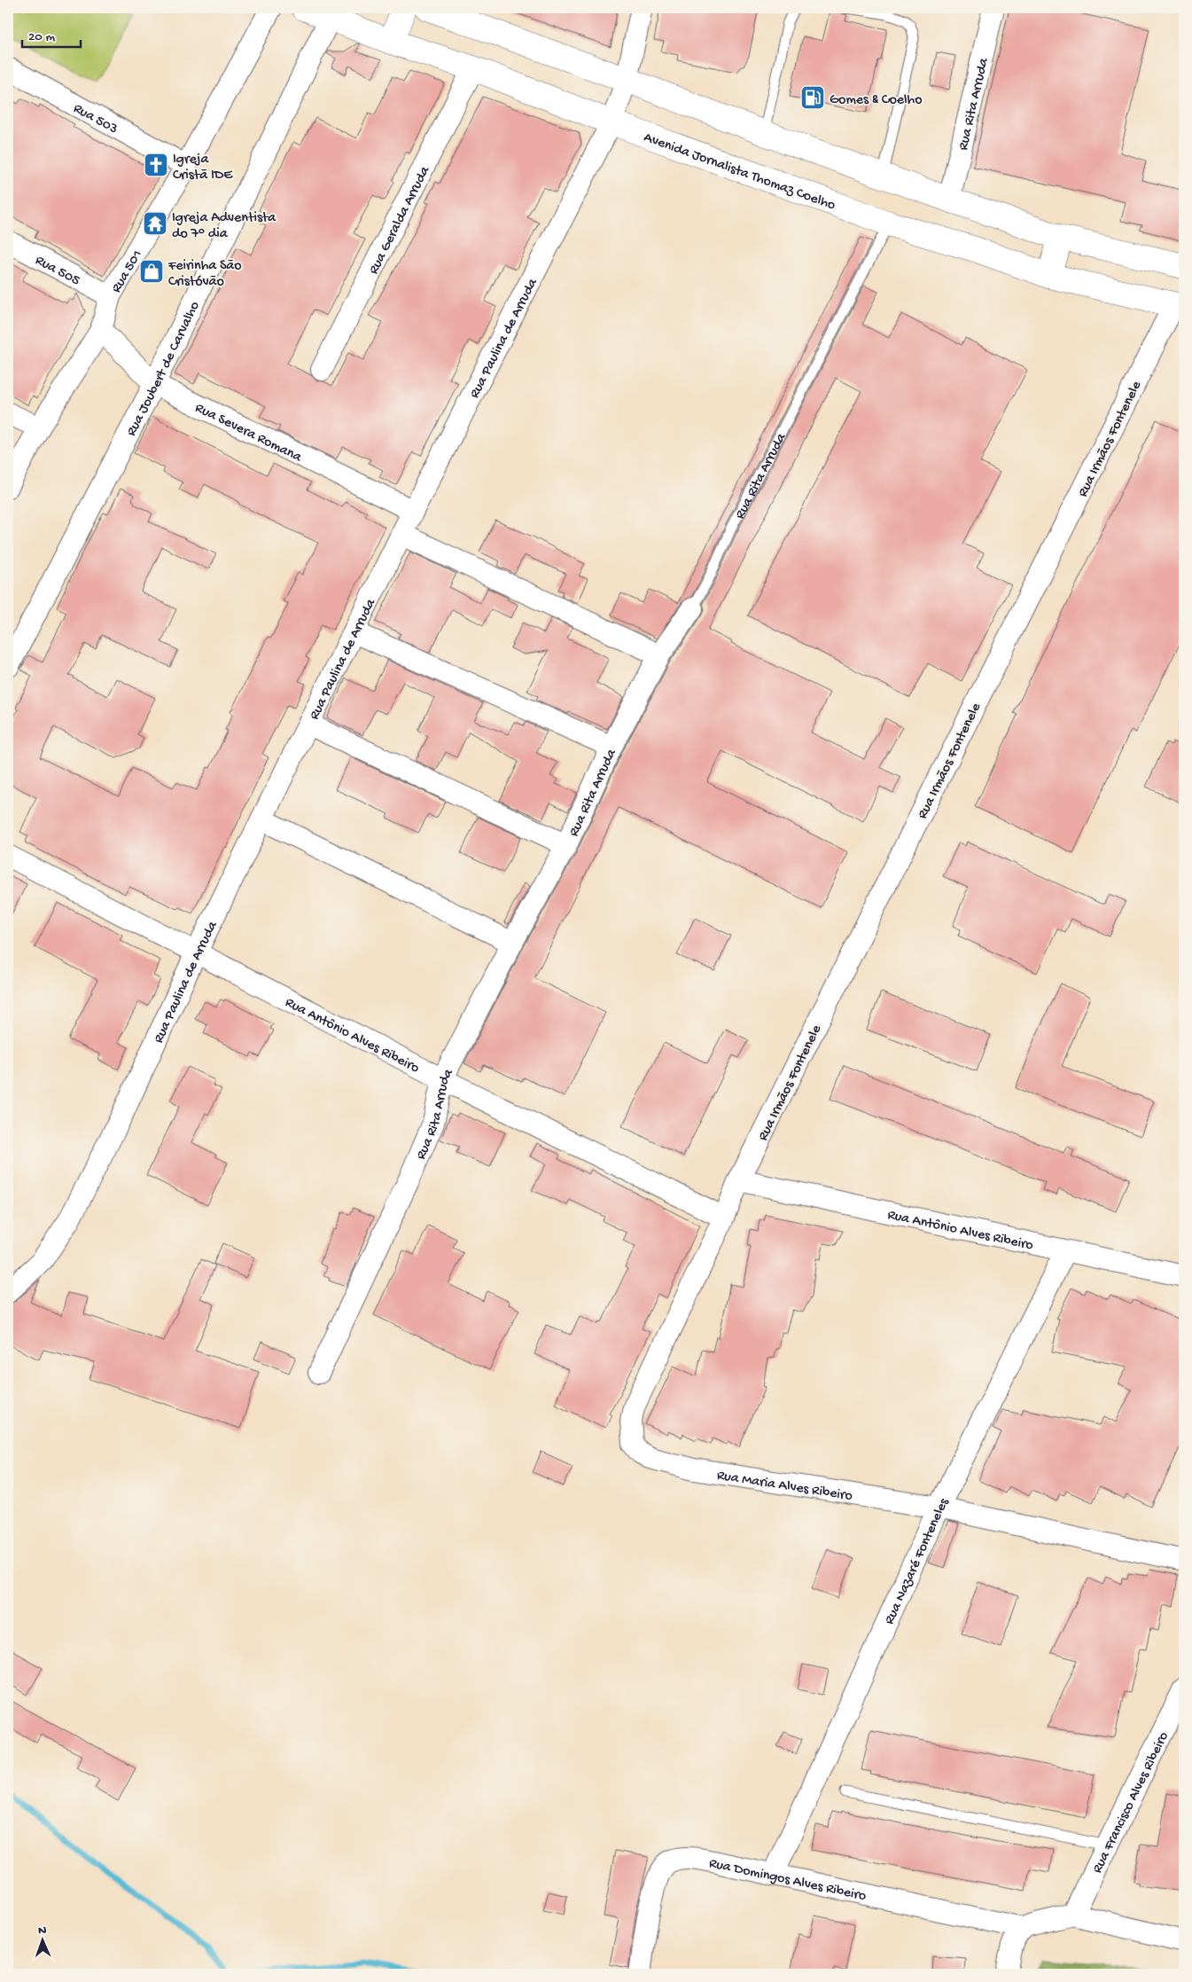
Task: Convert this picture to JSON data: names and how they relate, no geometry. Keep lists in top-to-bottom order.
{
  "streets": {
    "main road": ["Avenida Jornalista Thomaz Coelho"],
    "street": [
      "Rua Rita Arruda",
      "Rua 503",
      "Rua Geralda Arruda",
      "Rua 505",
      "Rua 501",
      "Rua Paulina de Arruda",
      "Rua Joubert de Carvalho",
      "Rua Severa Romana",
      "Rua Irmãos Fontenele",
      "Rua Antônio Alves Ribeiro",
      "Rua Maria Alves Ribeiro",
      "Rua Nazaré Fonteneles",
      "Rua Francisco Alves Ribeiro",
      "Rua Domingos Alves Ribeiro"
    ]
  },
  "crossings": [
    ["Rua Rita Arruda", "Avenida Jornalista Thomaz Coelho"],
    ["Rua Rita Arruda", "Rua Antônio Alves Ribeiro"],
    ["Rua 503", "Rua 501"],
    ["Avenida Jornalista Thomaz Coelho", "Rua Geralda Arruda"],
    ["Avenida Jornalista Thomaz Coelho", "Rua Paulina de Arruda"],
    ["Avenida Jornalista Thomaz Coelho", "Rua Joubert de Carvalho"],
    ["Avenida Jornalista Thomaz Coelho", "Rua Irmãos Fontenele"],
    ["Rua 505", "Rua 501"],
    ["Rua 501", "Rua Severa Romana"],
    ["Rua Paulina de Arruda", "Rua Severa Romana"],
    ["Rua Paulina de Arruda", "Rua Antônio Alves Ribeiro"],
    ["Rua Joubert de Carvalho", "Rua Severa Romana"],
    ["Rua Irmãos Fontenele", "Rua Antônio Alves Ribeiro"],
    ["Rua Irmãos Fontenele", "Rua Maria Alves Ribeiro"],
    ["Rua Antônio Alves Ribeiro", "Rua Maria Alves Ribeiro"],
    ["Rua Antônio Alves Ribeiro", "Rua Nazaré Fonteneles"],
    ["Rua Maria Alves Ribeiro", "Rua Nazaré Fonteneles"],
    ["Rua Nazaré Fonteneles", "Rua Domingos Alves Ribeiro"]
  ],
  "places": {
    "fuel station": ["Gomes & Coelho"],
    "church": ["Igreja Cristã IDE"],
    "temple": ["Igreja Adventista do 7° dia"],
    "shop": ["Feirinha São Cristóvão"]
  },
  "scale_bar": "20 m",
  "north": "top"
}
